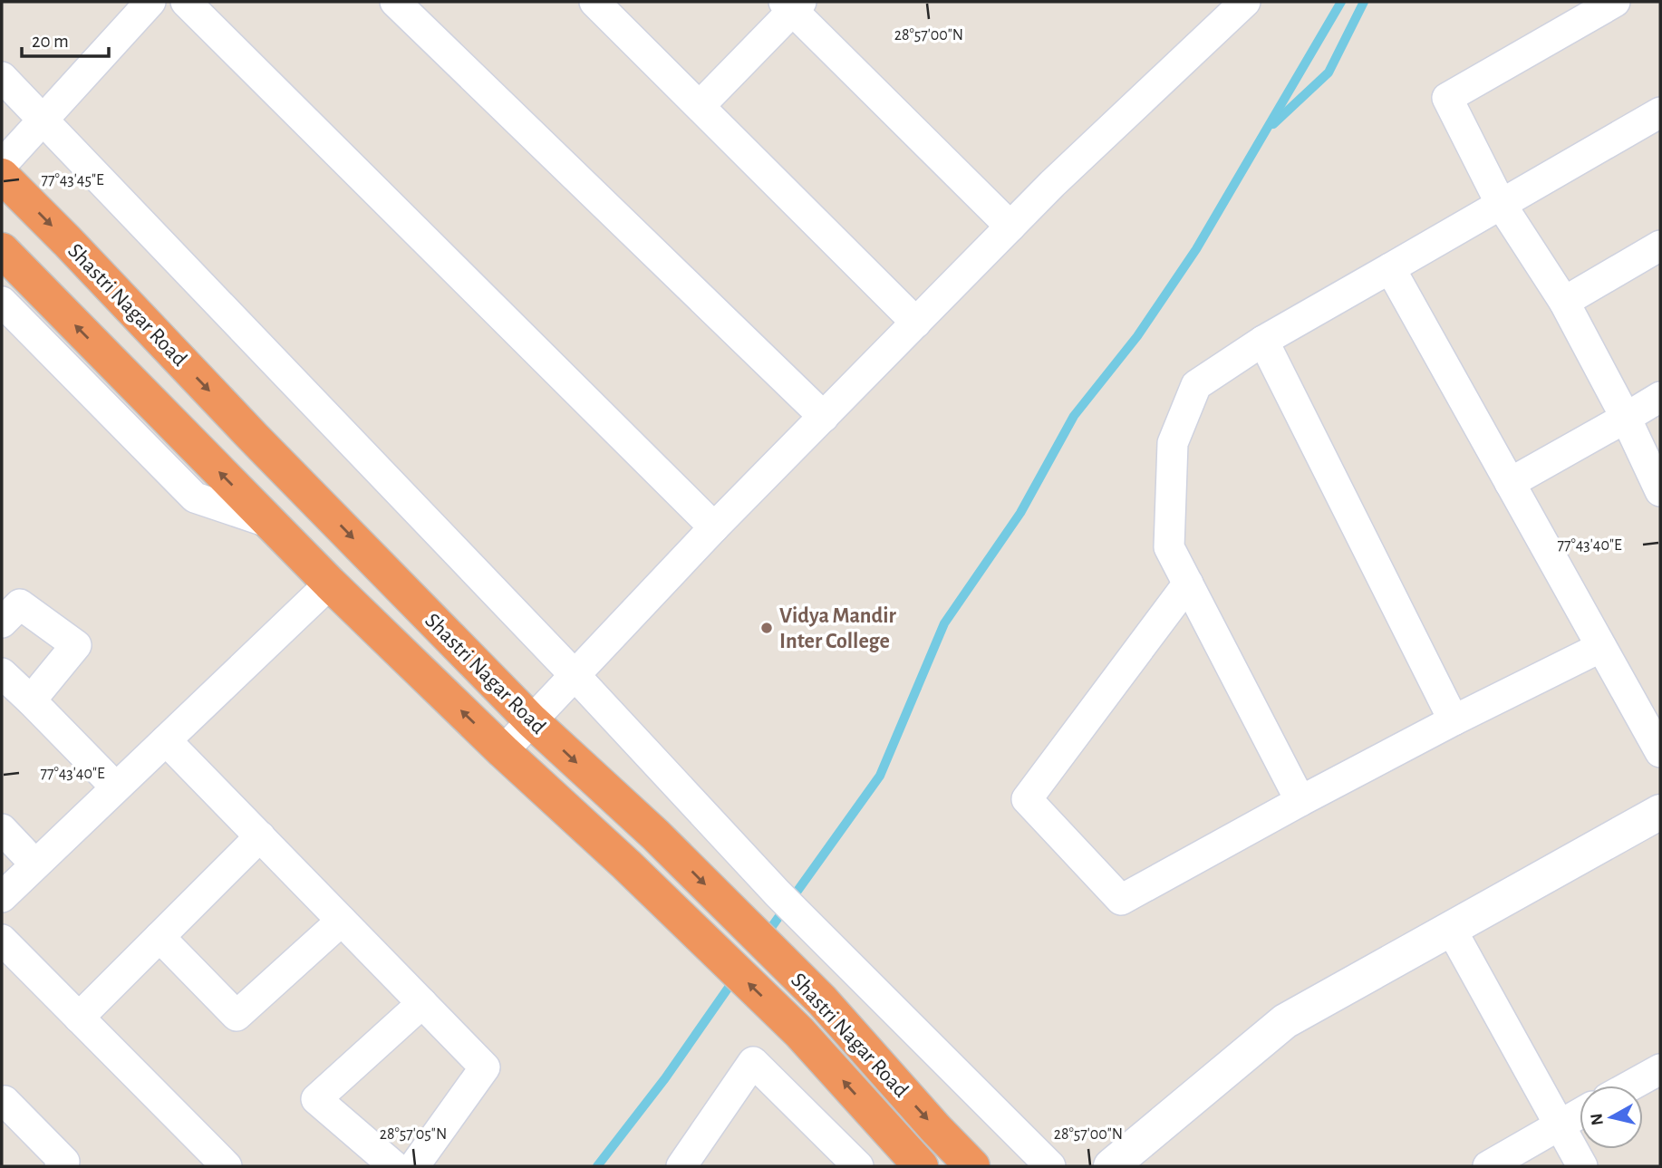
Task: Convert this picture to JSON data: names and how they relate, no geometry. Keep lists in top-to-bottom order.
{
  "streets": {
    "highway": ["Shastri Nagar Road"]
  },
  "places": ["Vidya Mandir Inter College"],
  "scale_bar": "20 m",
  "north": "left",
  "coordinates": [
    "28°57'00\"N",
    "77°43'45\"E",
    "77°43'40\"E",
    "28°57'05\"N"
  ]
}
